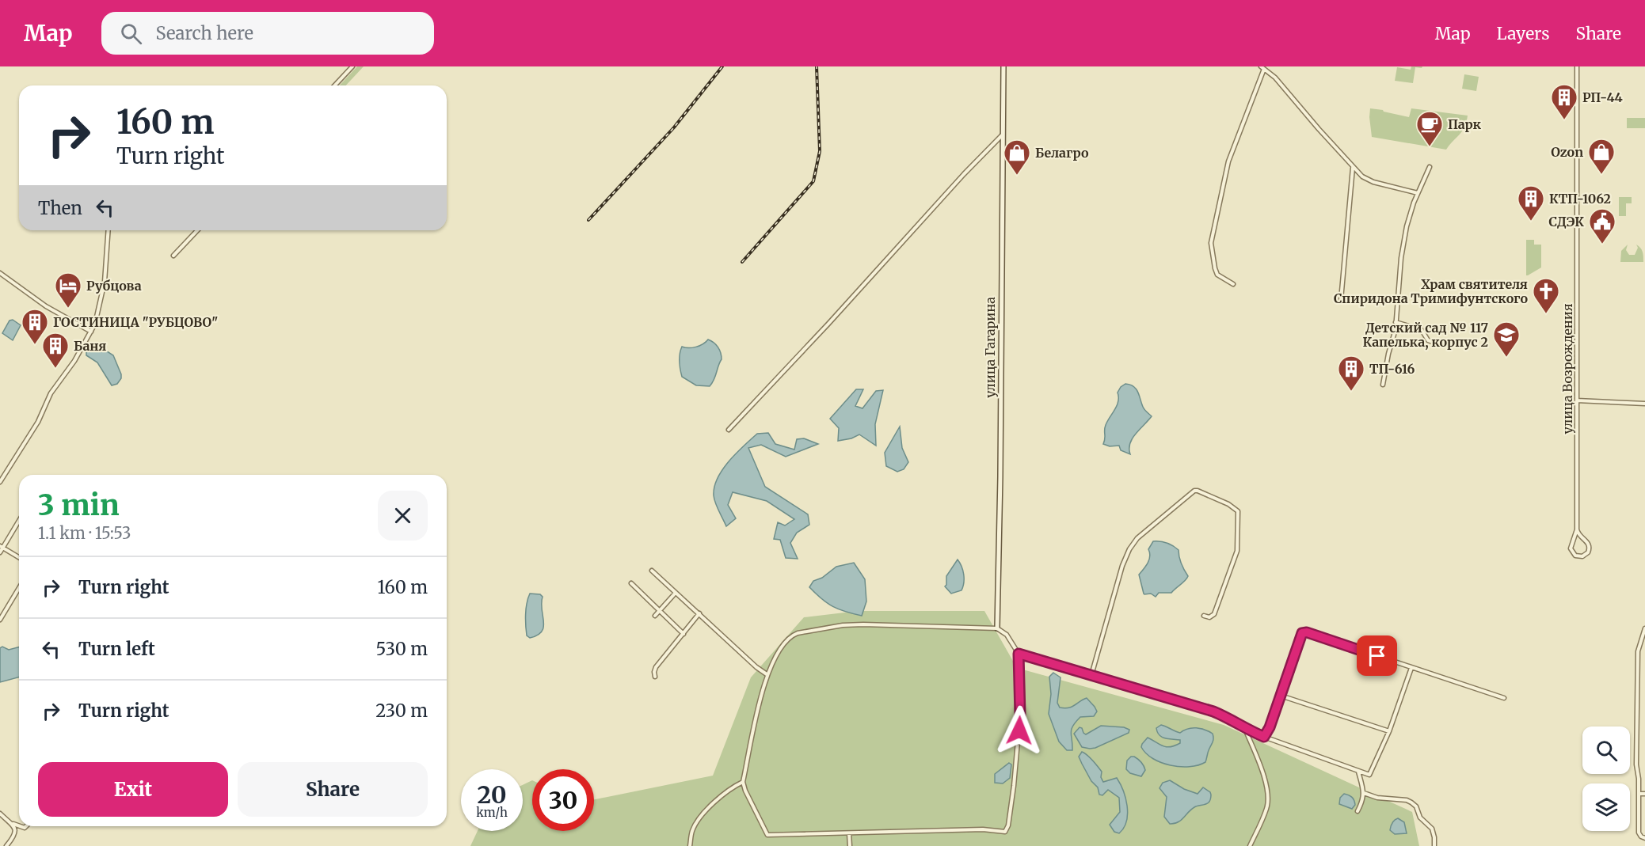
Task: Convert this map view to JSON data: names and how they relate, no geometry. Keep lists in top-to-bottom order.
{
  "streets": {
    "street": ["улица Гагарина", "улица Возрождения"]
  },
  "places": {
    "building": [
      "РП-44",
      "КТП-1062",
      "ГОСТИНИЦА \"РУБЦОВО\"",
      "Баня",
      "ТП-616"
    ],
    "cafe": ["Парк"],
    "shop": ["Ozon", "Белагро"],
    "public building": ["СДЭК"],
    "hotel": ["Рубцова"],
    "church": ["Храм святителя Спиридона Тримифунтского"],
    "school or university": ["Детский сад № 117 Капелька, корпус 2"]
  },
  "page": {
    "header": "Map",
    "search": "Search here",
    "nav": ["Map", "Layers", "Share"],
    "turn": ["160 m", "Turn right"],
    "then": "Then",
    "heading": ["3 min", "1.1 km · 15:53"],
    "list": [
      {
        "name": "Turn right",
        "value": "160 m"
      },
      {
        "name": "Turn left",
        "value": "530 m"
      },
      {
        "name": "Turn right",
        "value": "230 m"
      }
    ],
    "buttons": ["Exit", "Share"],
    "speed": "20 km/h",
    "limit": "30"
  }
}
